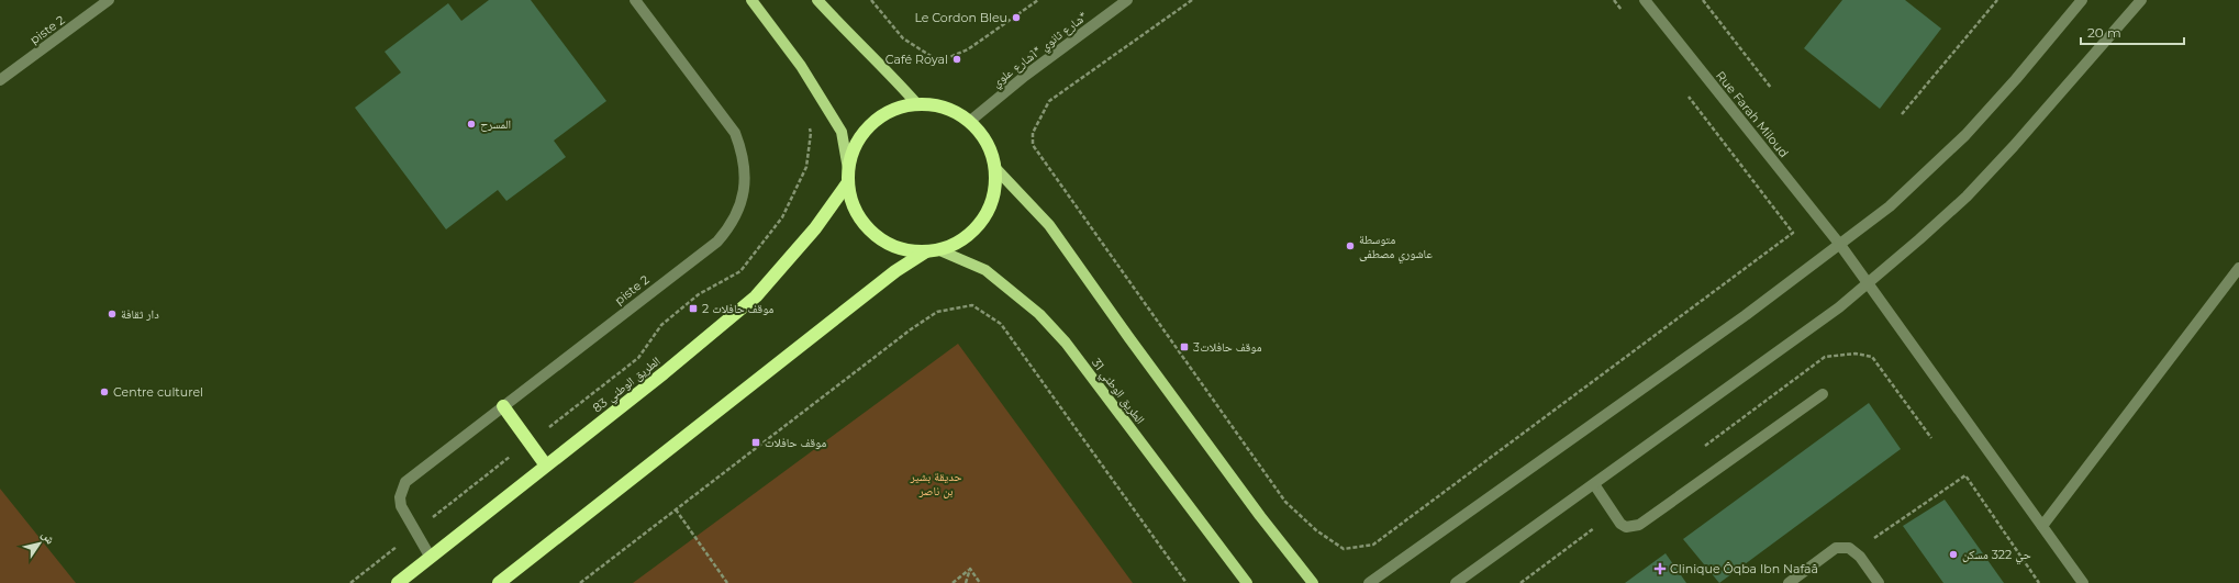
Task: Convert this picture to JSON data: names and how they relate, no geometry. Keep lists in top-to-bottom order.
{
  "streets": {
    "highway": ["الطريق الوطني 83"],
    "main road": ["الطريق الوطني 31"],
    "street": ["piste 2", "شارع ثانوي *1شارع علوي*", "Rue Farah Miloud"]
  },
  "crossings": [
    ["piste 2", "الطريق الوطني 83"],
    ["شارع ثانوي *1شارع علوي*", "الطريق الوطني 83"],
    ["شارع ثانوي *1شارع علوي*", "الطريق الوطني 31"],
    ["الطريق الوطني 83", "الطريق الوطني 31"]
  ],
  "parks": ["حديقة بشير بن ناصر"],
  "places": {
    "other": [
      "Le Cordon Bleu",
      "Café Royal",
      "المسرح",
      "متوسطة عاشوري مصطفى",
      "دار ثقافة",
      "Centre culturel",
      "حي 322 مسكن"
    ],
    "transit": ["موقف حافلات 2", "موقف حافلات3", "موقف حافلات"],
    "health": ["Clinique Ôqba Ibn Nafaâ"]
  },
  "scale_bar": "20 m",
  "north": "top right"
}
